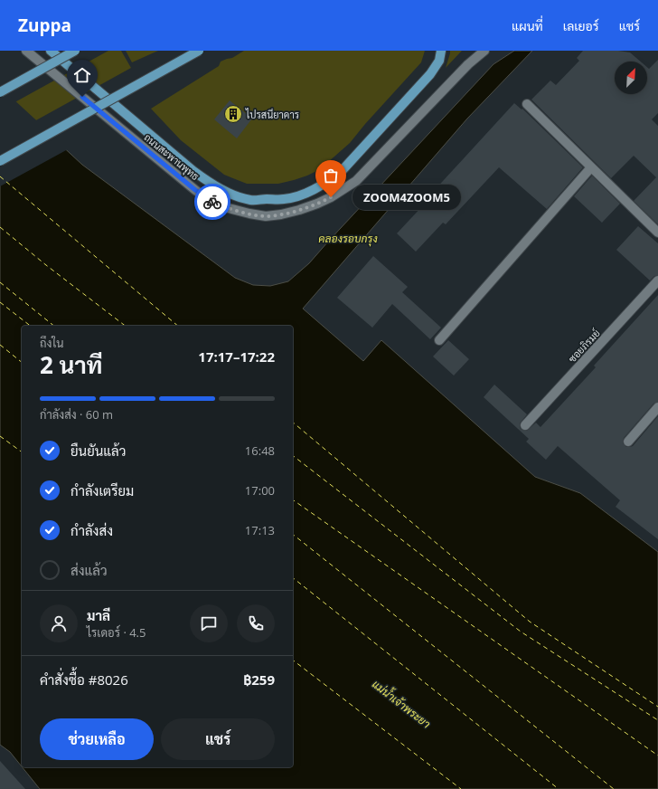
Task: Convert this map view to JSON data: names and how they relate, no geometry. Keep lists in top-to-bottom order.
{
  "streets": {
    "street": ["ถนนสะพานพุทธ", "ซอยภิรมย์"]
  },
  "water": ["คลองรอบกรุง", "แม่น้ำเจ้าพระยา"],
  "places": {
    "building": ["ไปรสนียาคาร"],
    "other": ["ZOOM4ZOOM5"]
  },
  "north": "top right",
  "page": {
    "header": "Zuppa",
    "nav": ["แผนที่", "เลเยอร์", "แชร์"],
    "bubble": "ZOOM4ZOOM5",
    "heading": ["2 นาที", "ถึงใน", "17:17–17:22"],
    "panel": [
      "มาลี",
      "ไรเดอร์ · 4.5",
      "คำสั่งซื้อ #8026",
      "฿259"
    ],
    "bar": "กำลังส่ง · 60 m",
    "list": [
      ["ยืนยันแล้ว", "16:48"],
      ["กำลังเตรียม", "17:00"],
      ["กำลังส่ง", "17:13"],
      "ส่งแล้ว"
    ],
    "buttons": ["ช่วยเหลือ", "แชร์"]
  }
}
